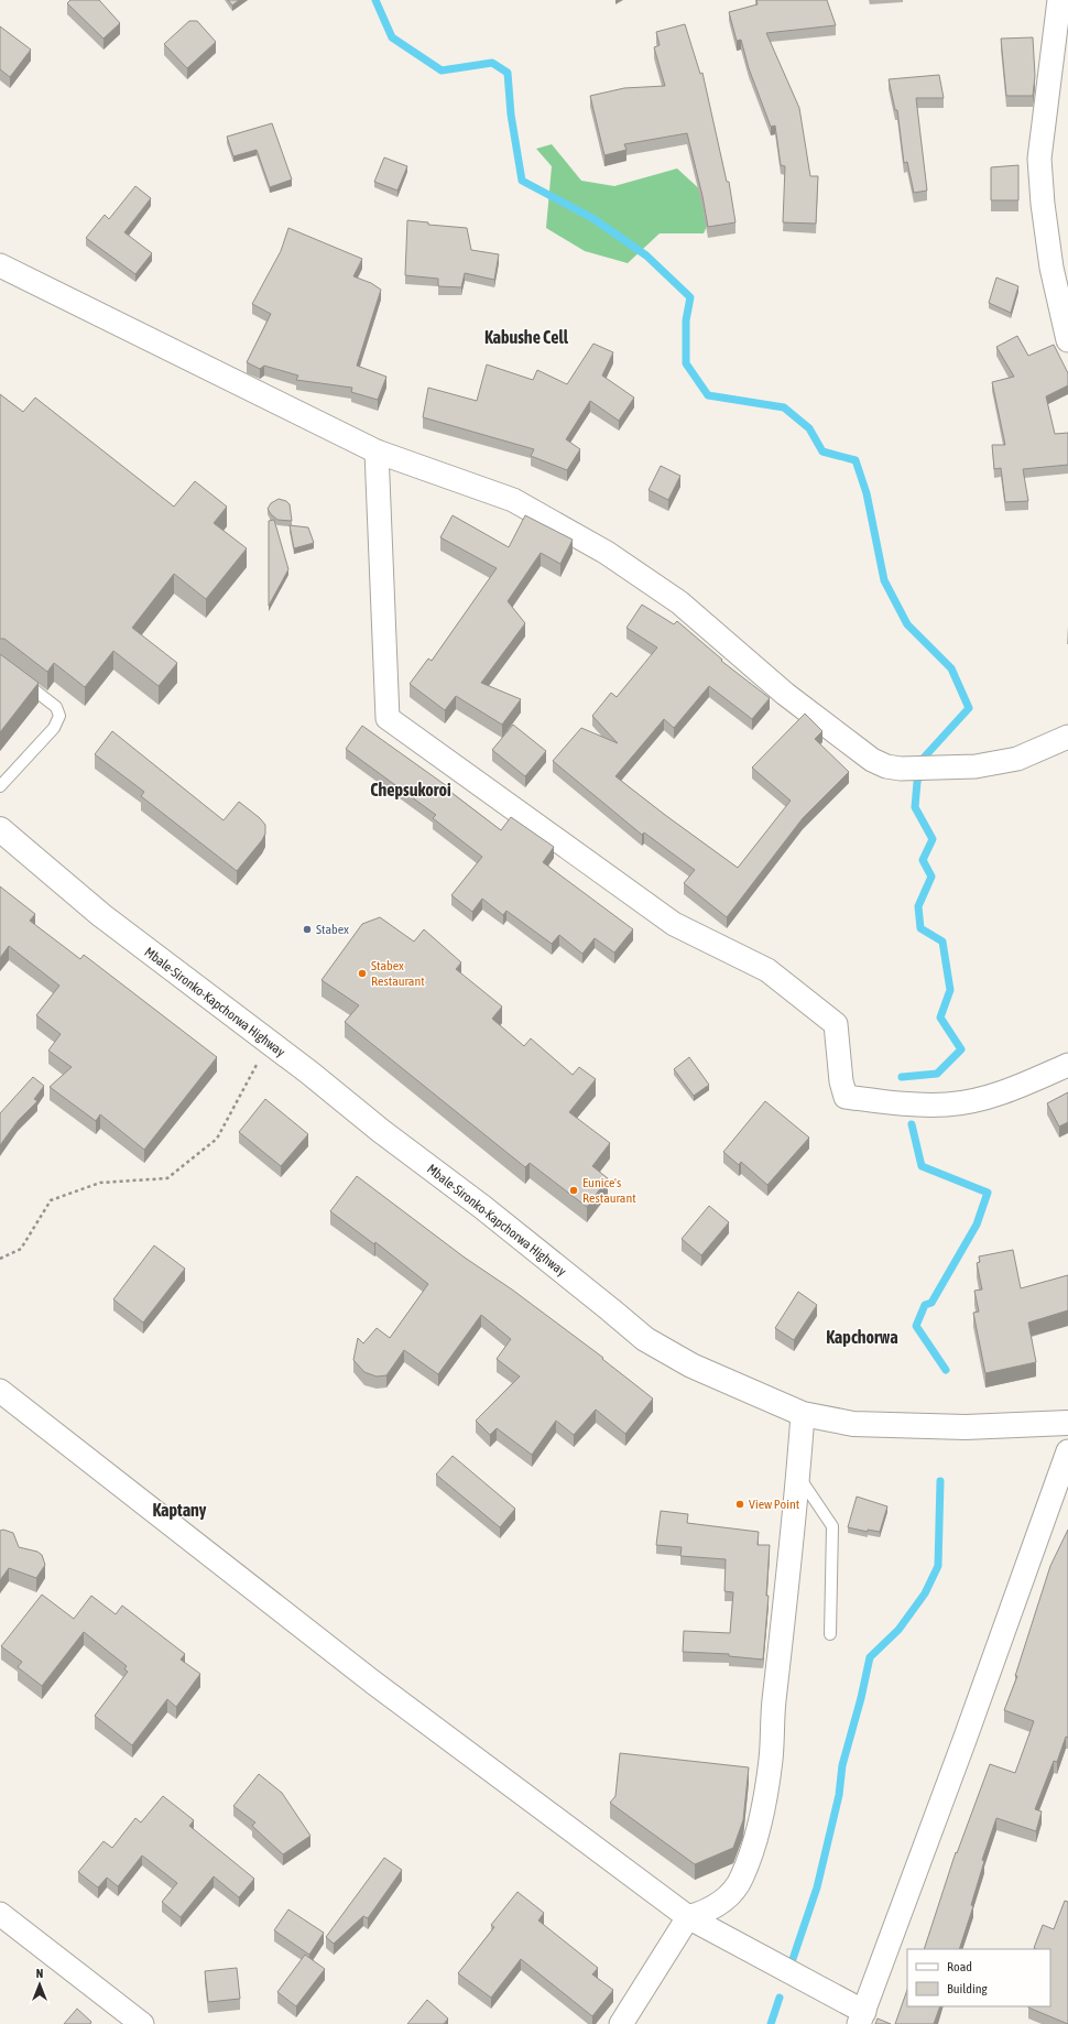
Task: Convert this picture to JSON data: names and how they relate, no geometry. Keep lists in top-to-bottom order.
{
  "streets": {
    "main road": ["Mbale-Sironko-Kapchorwa Highway"]
  },
  "districts": [
    "Kabushe Cell",
    "Chepsukoroi",
    "Kapchorwa",
    "Kaptany"
  ],
  "places": [
    "Stabex",
    "Stabex Restaurant",
    "Eunice's Restaurant",
    "View Point"
  ],
  "legend": ["Road", "Building"],
  "north": "top"
}
